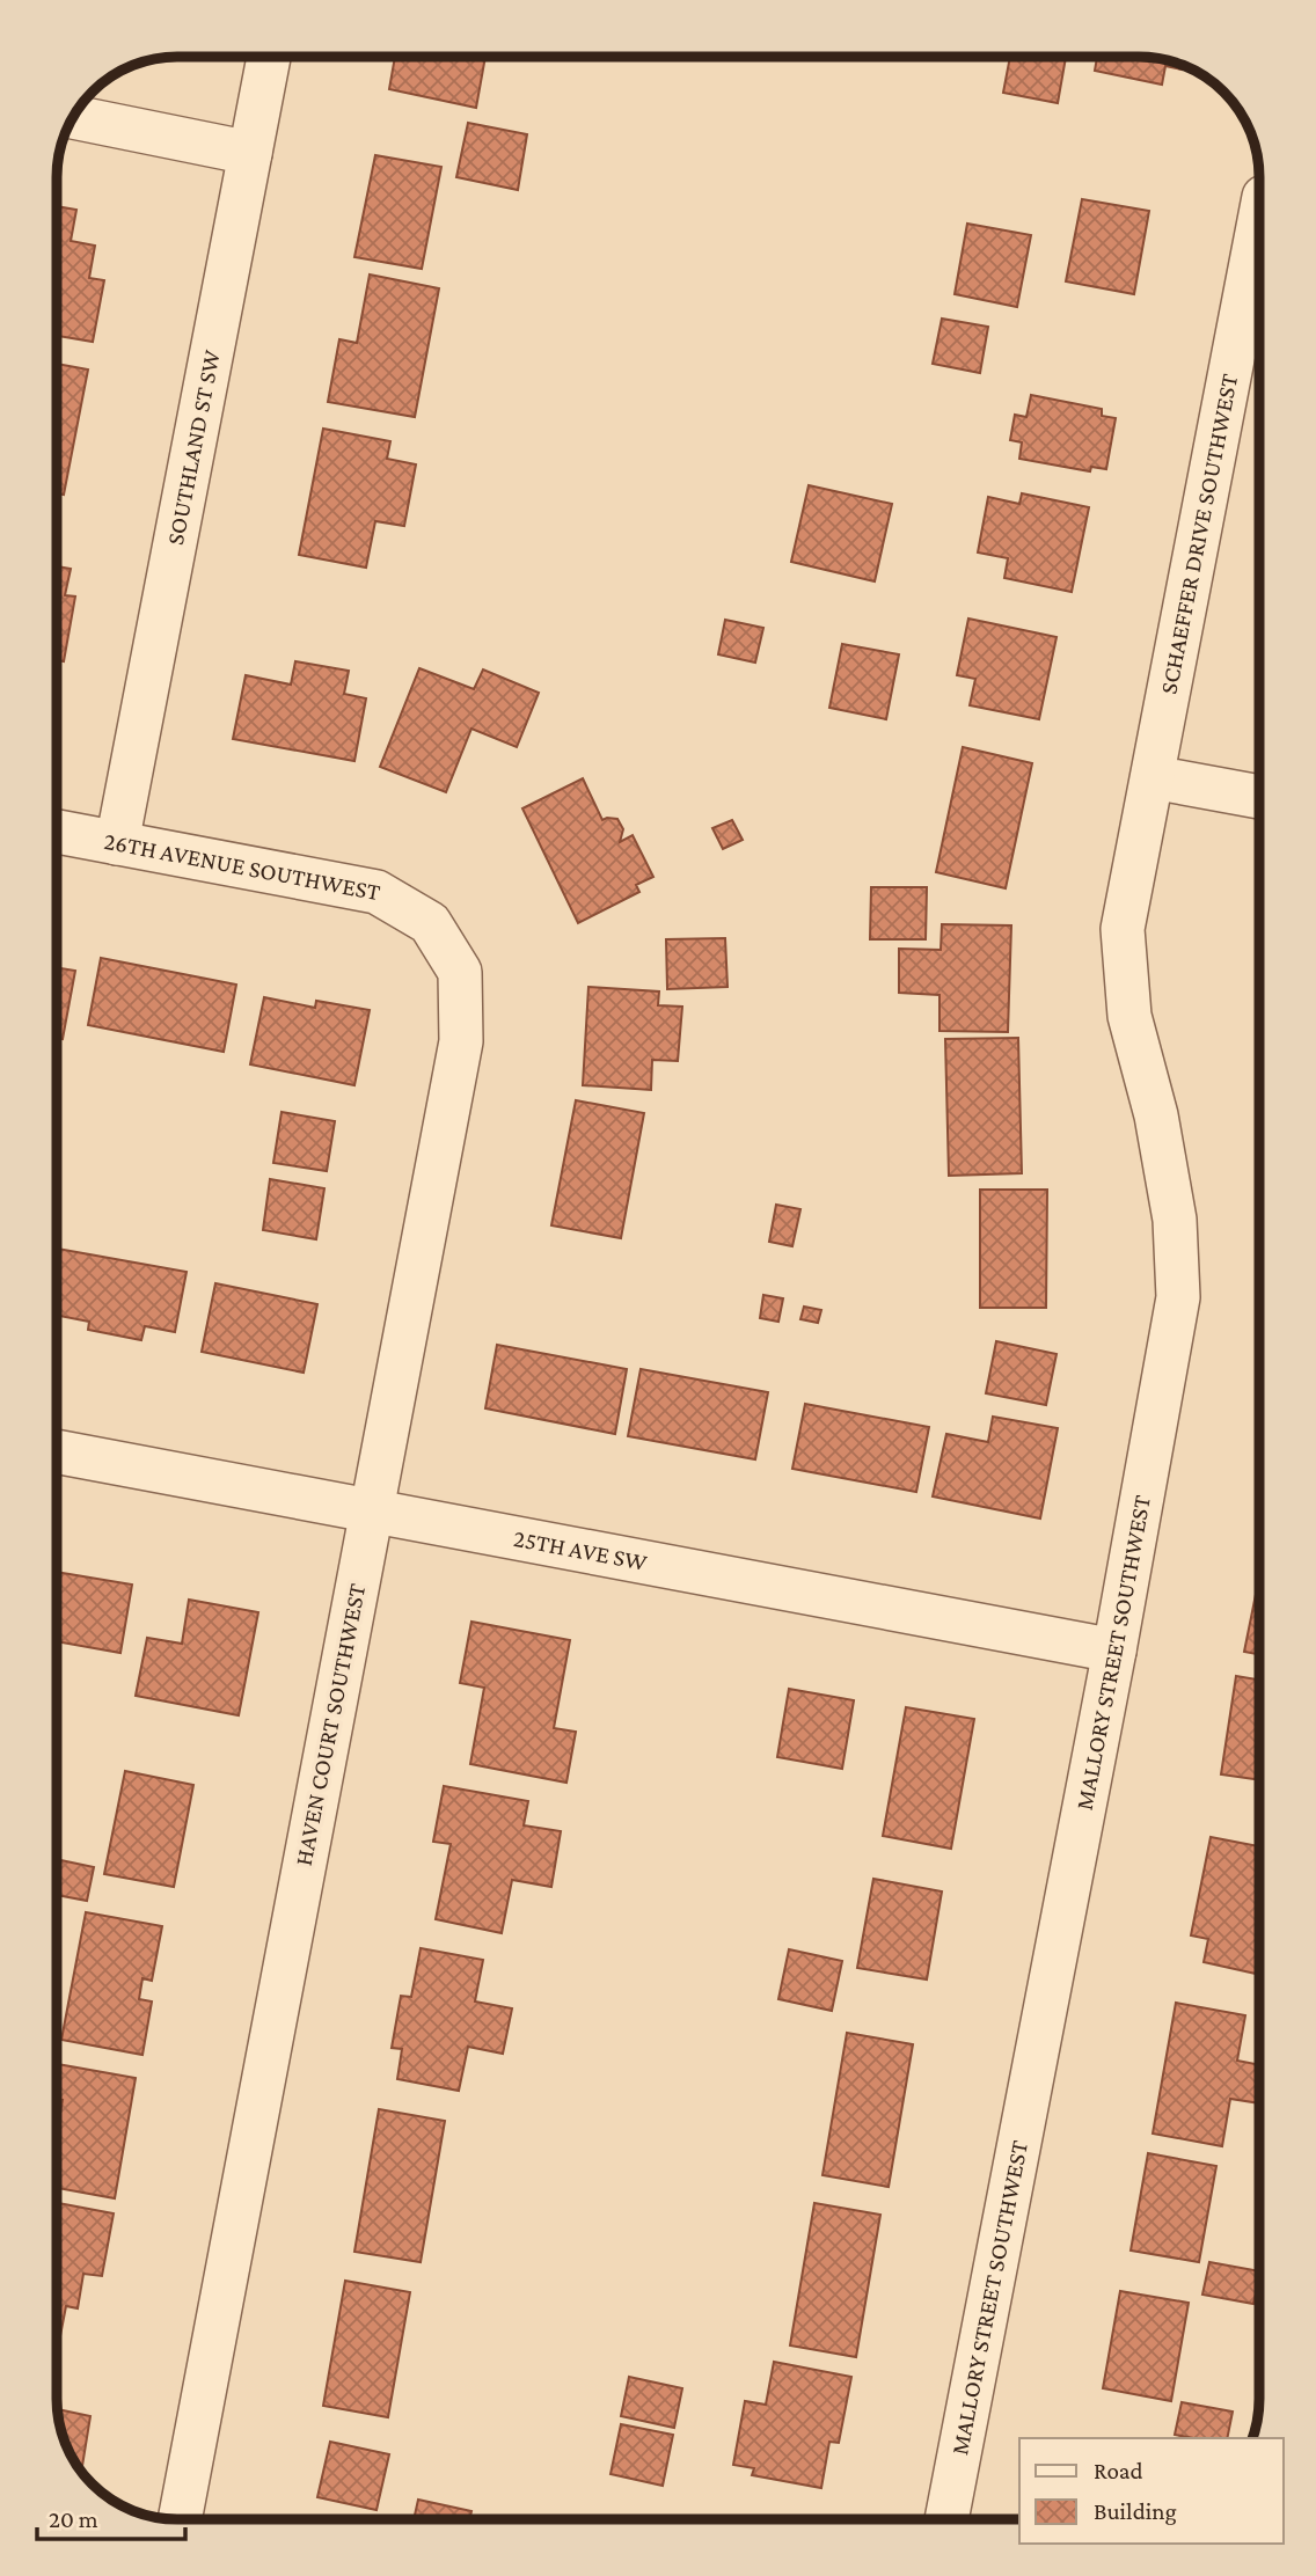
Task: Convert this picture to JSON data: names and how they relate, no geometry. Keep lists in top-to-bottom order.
{
  "streets": {
    "street": [
      "SOUTHLAND ST SW",
      "SCHAEFFER DRIVE SOUTHWEST",
      "26TH AVENUE SOUTHWEST",
      "25TH AVE SW",
      "MALLORY STREET SOUTHWEST",
      "HAVEN COURT SOUTHWEST"
    ]
  },
  "crossings": [
    ["SOUTHLAND ST SW", "26TH AVENUE SOUTHWEST"],
    ["SCHAEFFER DRIVE SOUTHWEST", "MALLORY STREET SOUTHWEST"],
    ["26TH AVENUE SOUTHWEST", "HAVEN COURT SOUTHWEST"],
    ["25TH AVE SW", "MALLORY STREET SOUTHWEST"],
    ["25TH AVE SW", "HAVEN COURT SOUTHWEST"]
  ],
  "legend": ["Road", "Building"],
  "scale_bar": "20 m"
}
